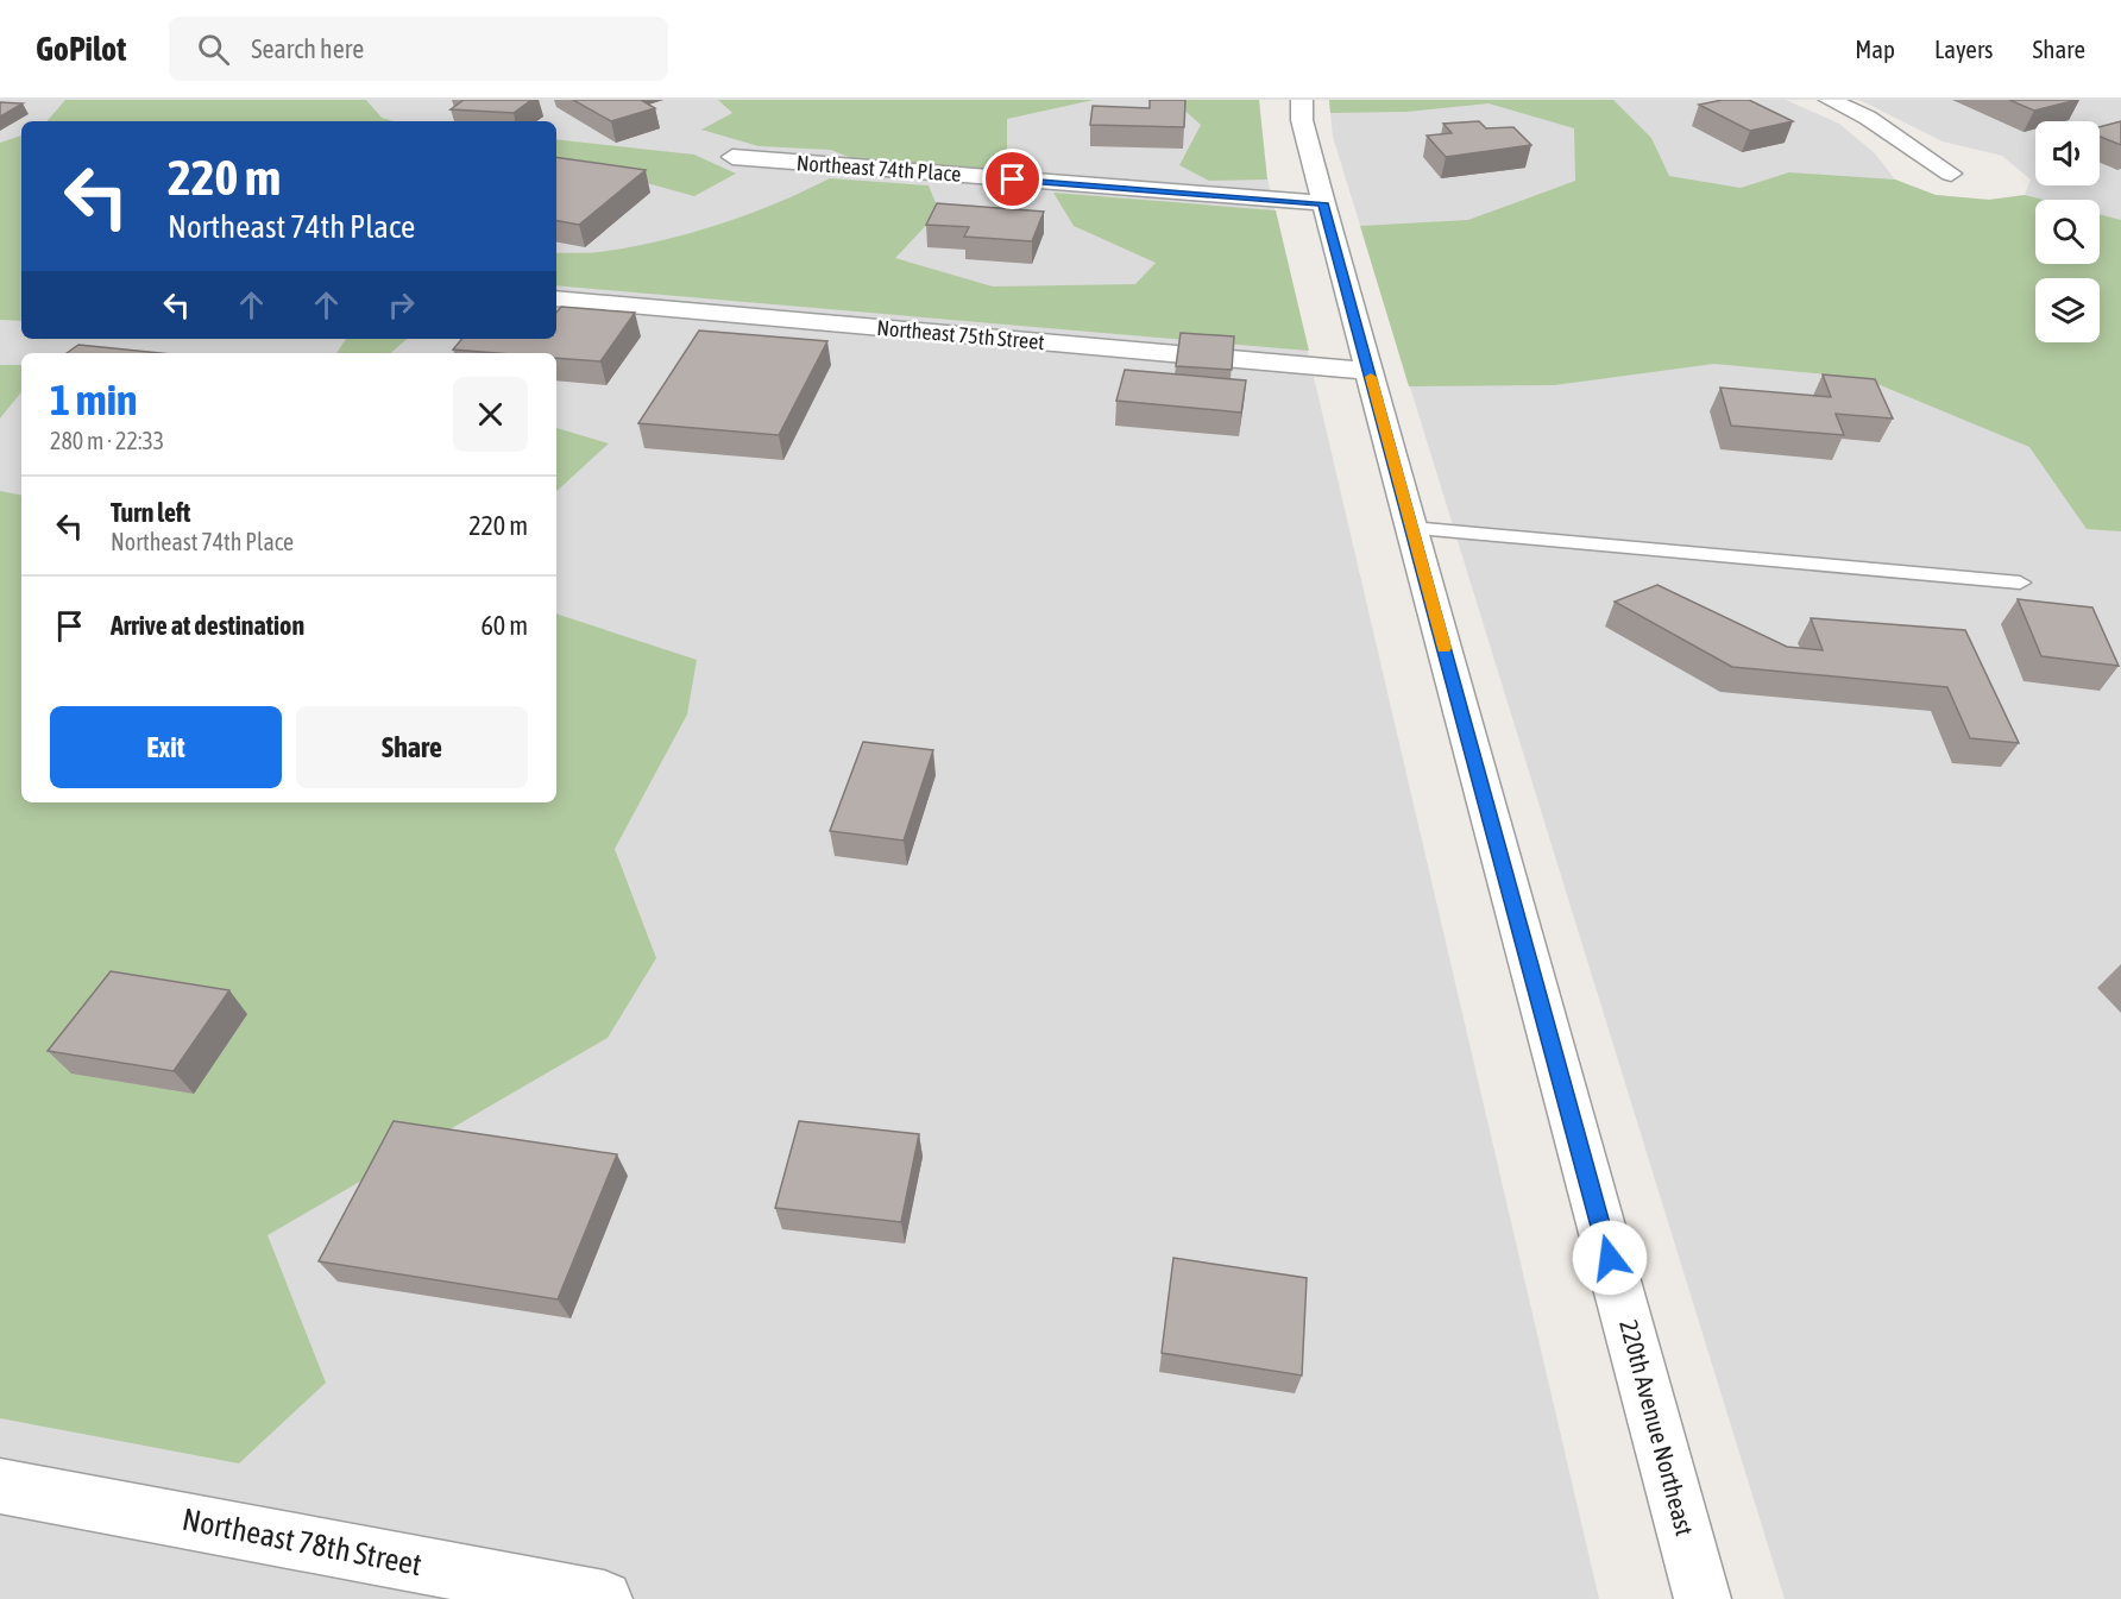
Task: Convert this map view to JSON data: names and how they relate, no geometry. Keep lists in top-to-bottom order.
{
  "streets": {
    "street": [
      "Northeast 74th Place",
      "Northeast 75th Street",
      "220th Avenue Northeast",
      "Northeast 78th Street"
    ]
  },
  "crossings": [
    ["Northeast 74th Place", "220th Avenue Northeast"],
    ["Northeast 75th Street", "220th Avenue Northeast"]
  ],
  "page": {
    "header": "GoPilot",
    "search": "Search here",
    "nav": ["Map", "Layers", "Share"],
    "turn": ["220 m", "Northeast 74th Place"],
    "heading": ["1 min", "280 m · 22:33"],
    "list": [
      {
        "name": "Turn left",
        "note": "Northeast 74th Place",
        "value": "220 m"
      },
      {
        "name": "Arrive at destination",
        "value": "60 m"
      }
    ],
    "buttons": ["Exit", "Share"]
  }
}
